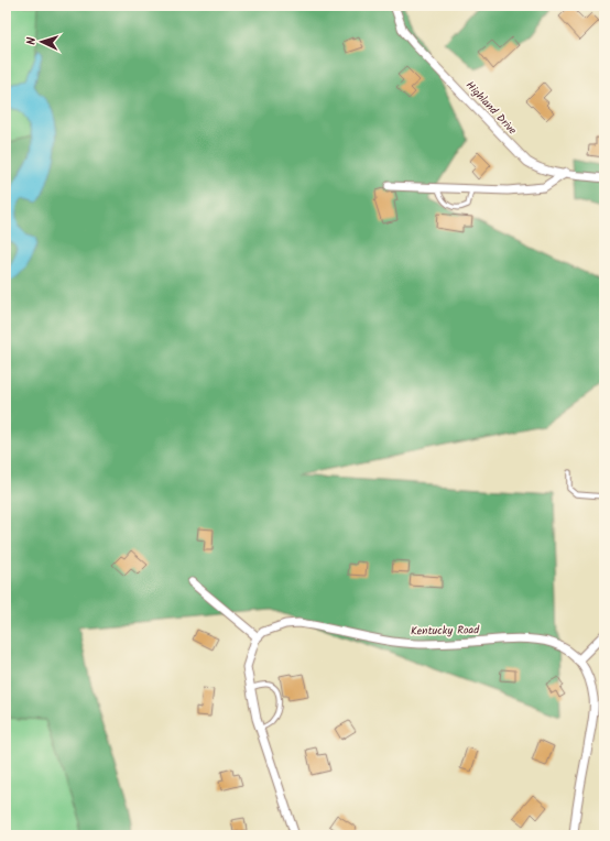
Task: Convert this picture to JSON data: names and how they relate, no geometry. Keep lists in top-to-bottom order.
{
  "streets": {
    "street": ["Highland Drive", "Kentucky Road"]
  },
  "north": "left"
}
